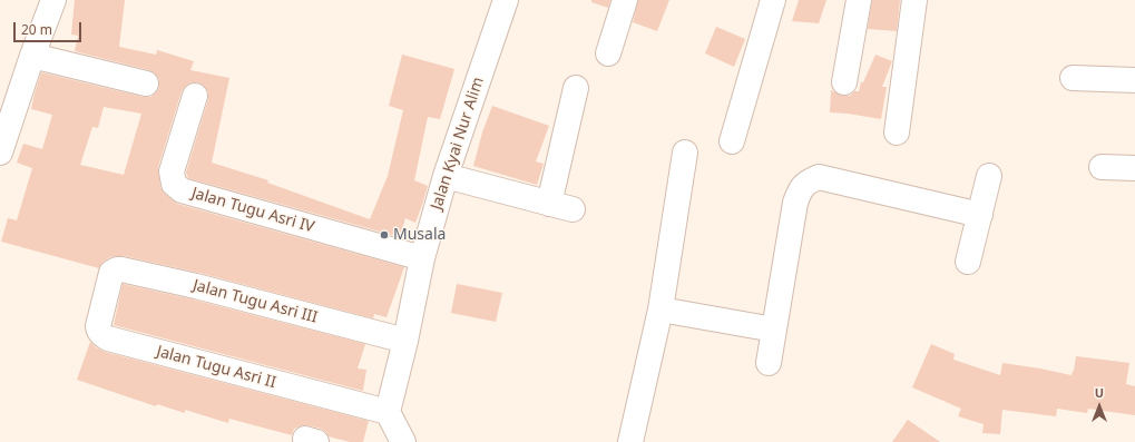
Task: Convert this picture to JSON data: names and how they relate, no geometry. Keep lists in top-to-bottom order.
{
  "streets": {
    "street": [
      "Jalan Kyai Nur Alim",
      "Jalan Tugu Asri IV",
      "Jalan Tugu Asri III",
      "Jalan Tugu Asri II"
    ]
  },
  "crossings": [
    ["Jalan Kyai Nur Alim", "Jalan Tugu Asri IV"],
    ["Jalan Kyai Nur Alim", "Jalan Tugu Asri III"],
    ["Jalan Kyai Nur Alim", "Jalan Tugu Asri II"],
    ["Jalan Tugu Asri III", "Jalan Tugu Asri II"]
  ],
  "places": ["Musala"],
  "scale_bar": "20 m",
  "north": "top"
}
